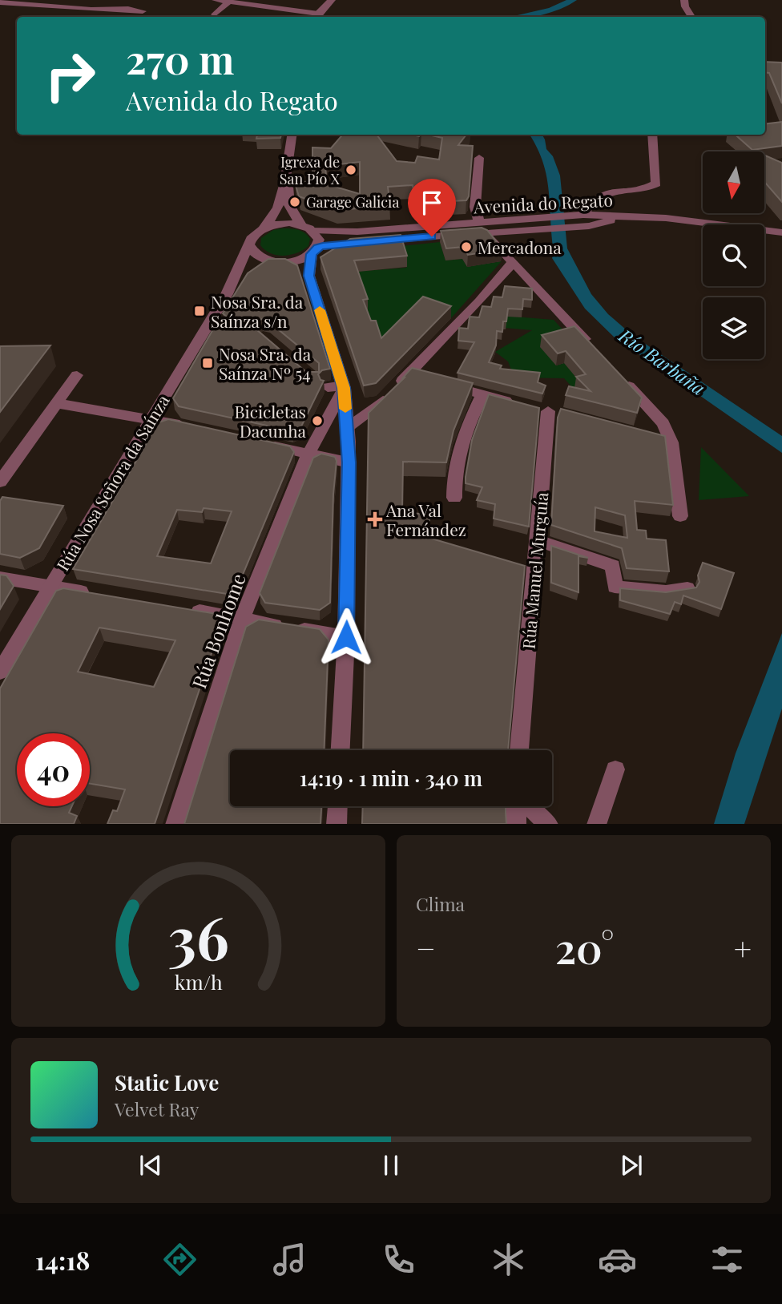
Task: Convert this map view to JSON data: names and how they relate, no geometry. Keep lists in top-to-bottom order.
{
  "streets": {
    "street": [
      "Avenida do Regato",
      "Rúa Nosa Señora da Saínza",
      "Rúa Manuel Murguía",
      "Rúa Bonhome"
    ]
  },
  "crossings": [
    ["Avenida do Regato", "Rúa Nosa Señora da Saínza"]
  ],
  "water": ["Río Barbaña"],
  "places": {
    "other": [
      "Igrexa de San Pío X",
      "Garage Galicia",
      "Mercadona",
      "Bicicletas Dacunha"
    ],
    "transit": ["Nosa Sra. da Saínza s/n", "Nosa Sra. da Saínza Nº 54"],
    "health": ["Ana Val Fernández"]
  },
  "north": "bottom",
  "page": {
    "turn": ["270 m", "Avenida do Regato"],
    "limit": "40",
    "trip": "14:19 · 1 min · 340 m",
    "tile": "Clima",
    "heat": ["−", "20°", "+"],
    "song": ["Static Love", "Velvet Ray"],
    "tabs": "14:18",
    "gauge": ["36", "km/h"]
  }
}
